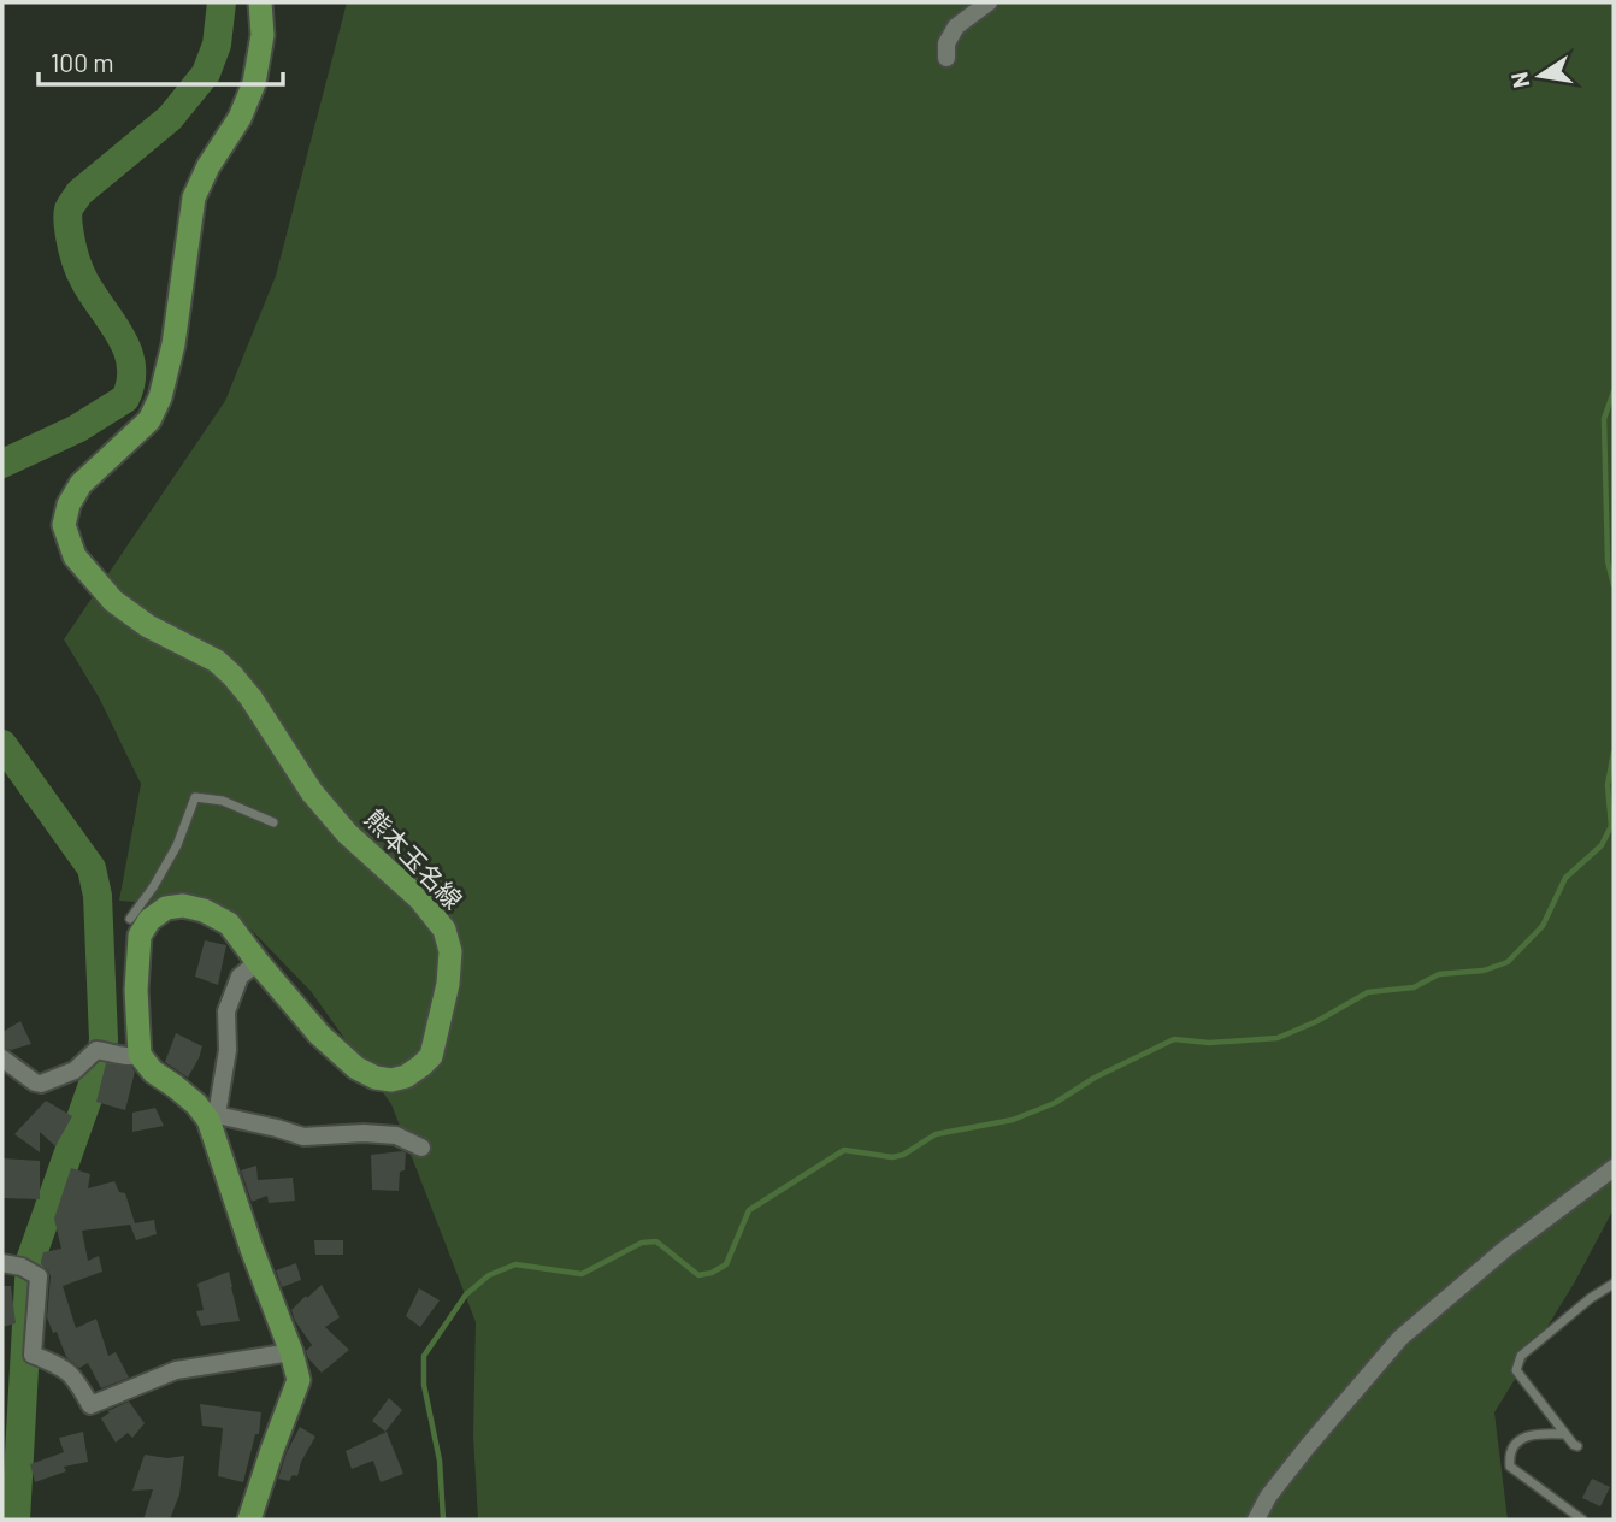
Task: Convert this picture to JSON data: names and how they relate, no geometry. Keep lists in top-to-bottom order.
{
  "streets": {
    "main road": ["熊本玉名線"]
  },
  "scale_bar": "100 m",
  "north": "left"
}
